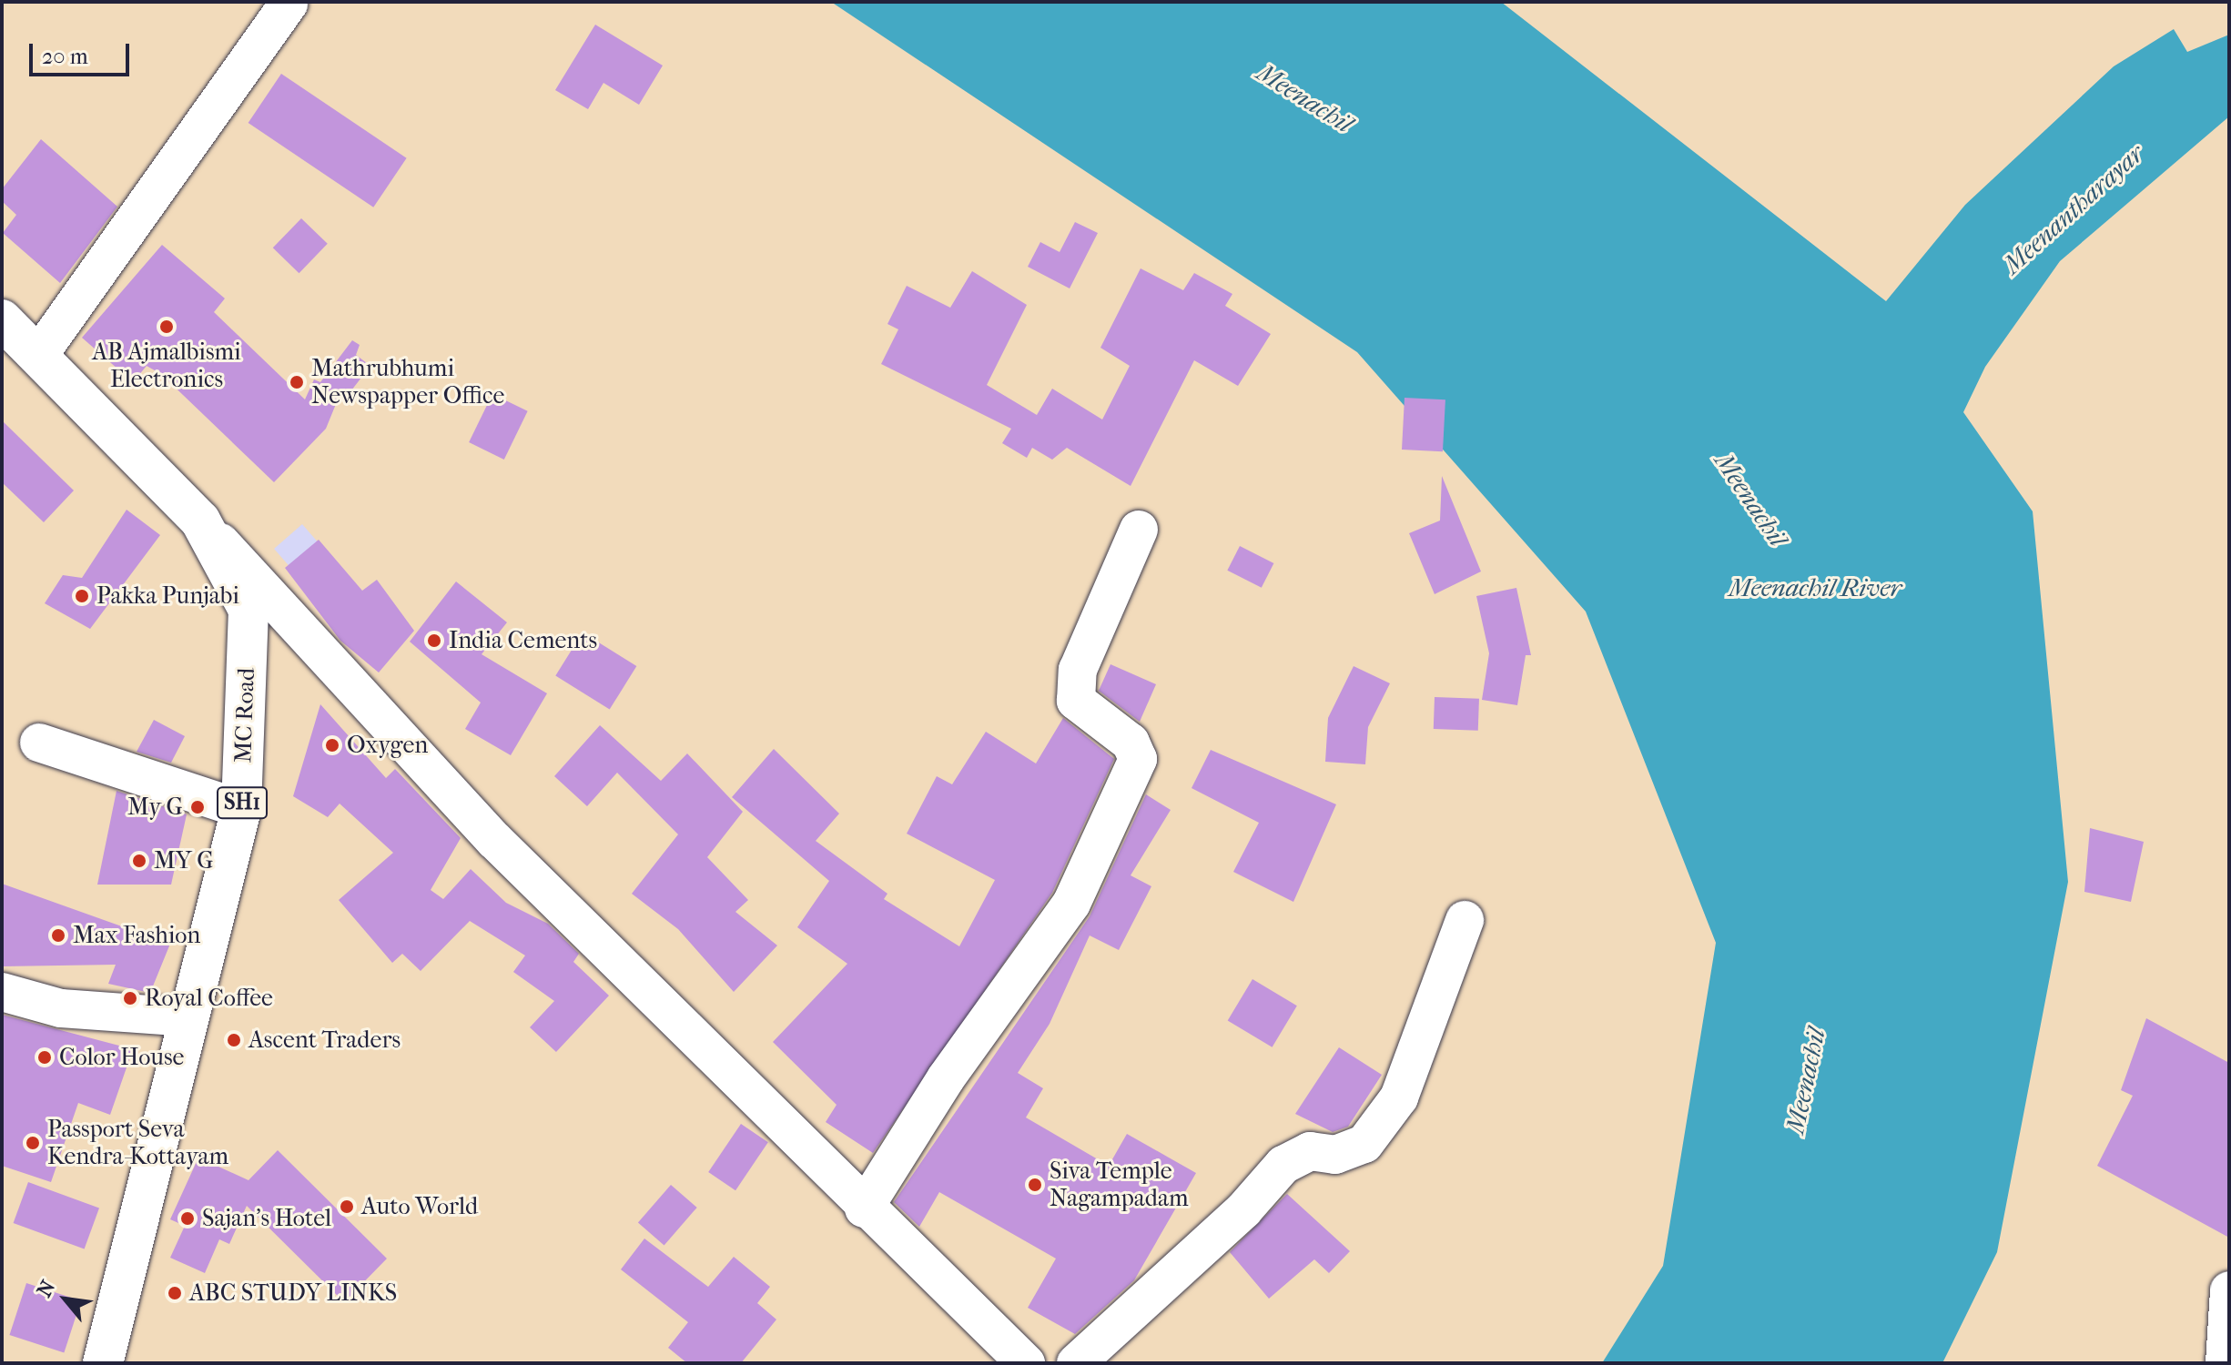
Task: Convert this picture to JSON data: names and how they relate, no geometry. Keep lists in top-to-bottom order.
{
  "streets": {
    "main road": ["MC Road", "SH1"]
  },
  "water": ["Meenachil", "Meenantharayar", "Meenachil River"],
  "places": [
    "AB Ajmalbismi Electronics",
    "Mathrubhumi Newspapper Office",
    "Pakka Punjabi",
    "India Cements",
    "Oxygen",
    "My G",
    "MY G",
    "Max Fashion",
    "Royal Coffee",
    "Ascent Traders",
    "Color House",
    "Passport Seva Kendra-Kottayam",
    "Siva Temple Nagampadam",
    "Auto World",
    "Sajan's Hotel",
    "ABC STUDY LINKS"
  ],
  "scale_bar": "20 m",
  "north": "top left"
}
